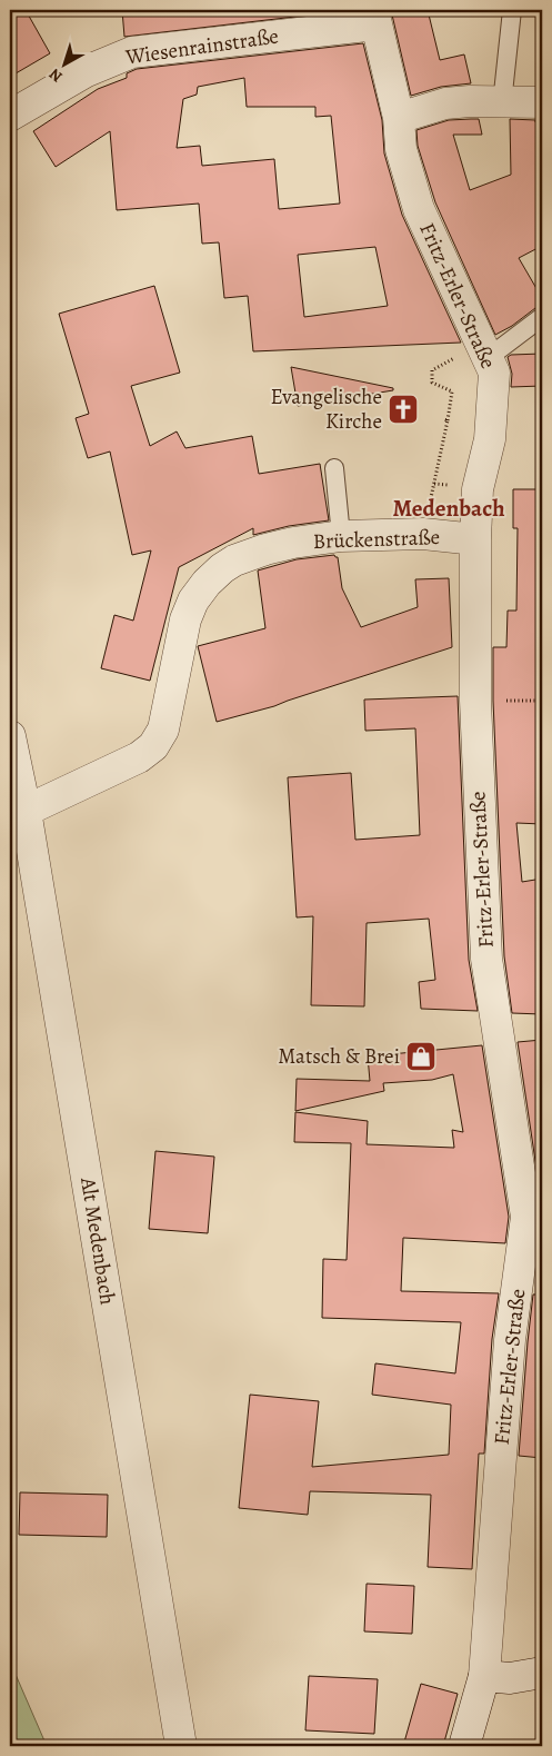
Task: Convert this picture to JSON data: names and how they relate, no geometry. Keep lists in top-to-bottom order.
{
  "streets": {
    "street": [
      "Wiesenrainstraße",
      "Fritz-Erler-Straße",
      "Brückenstraße",
      "Alt Medenbach"
    ]
  },
  "crossings": [
    ["Wiesenrainstraße", "Fritz-Erler-Straße"],
    ["Fritz-Erler-Straße", "Brückenstraße"],
    ["Brückenstraße", "Alt Medenbach"]
  ],
  "districts": ["Medenbach"],
  "places": {
    "church": ["Evangelische Kirche"],
    "shop": ["Matsch & Brei"]
  },
  "north": "bottom left"
}
